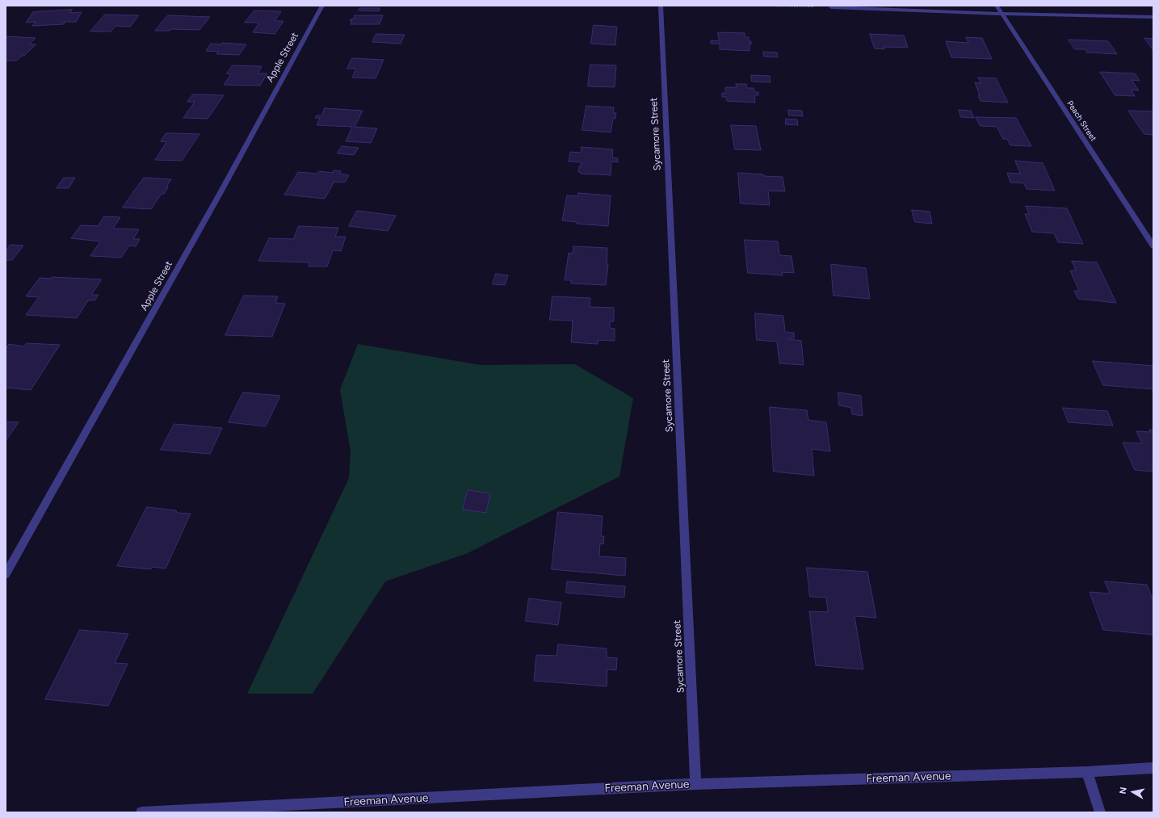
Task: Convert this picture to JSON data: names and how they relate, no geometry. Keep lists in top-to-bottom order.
{
  "streets": {
    "street": [
      "Apple Street",
      "Peach Street",
      "Sycamore Street",
      "Freeman Avenue"
    ]
  },
  "crossings": [
    ["Sycamore Street", "Freeman Avenue"]
  ],
  "north": "left"
}
